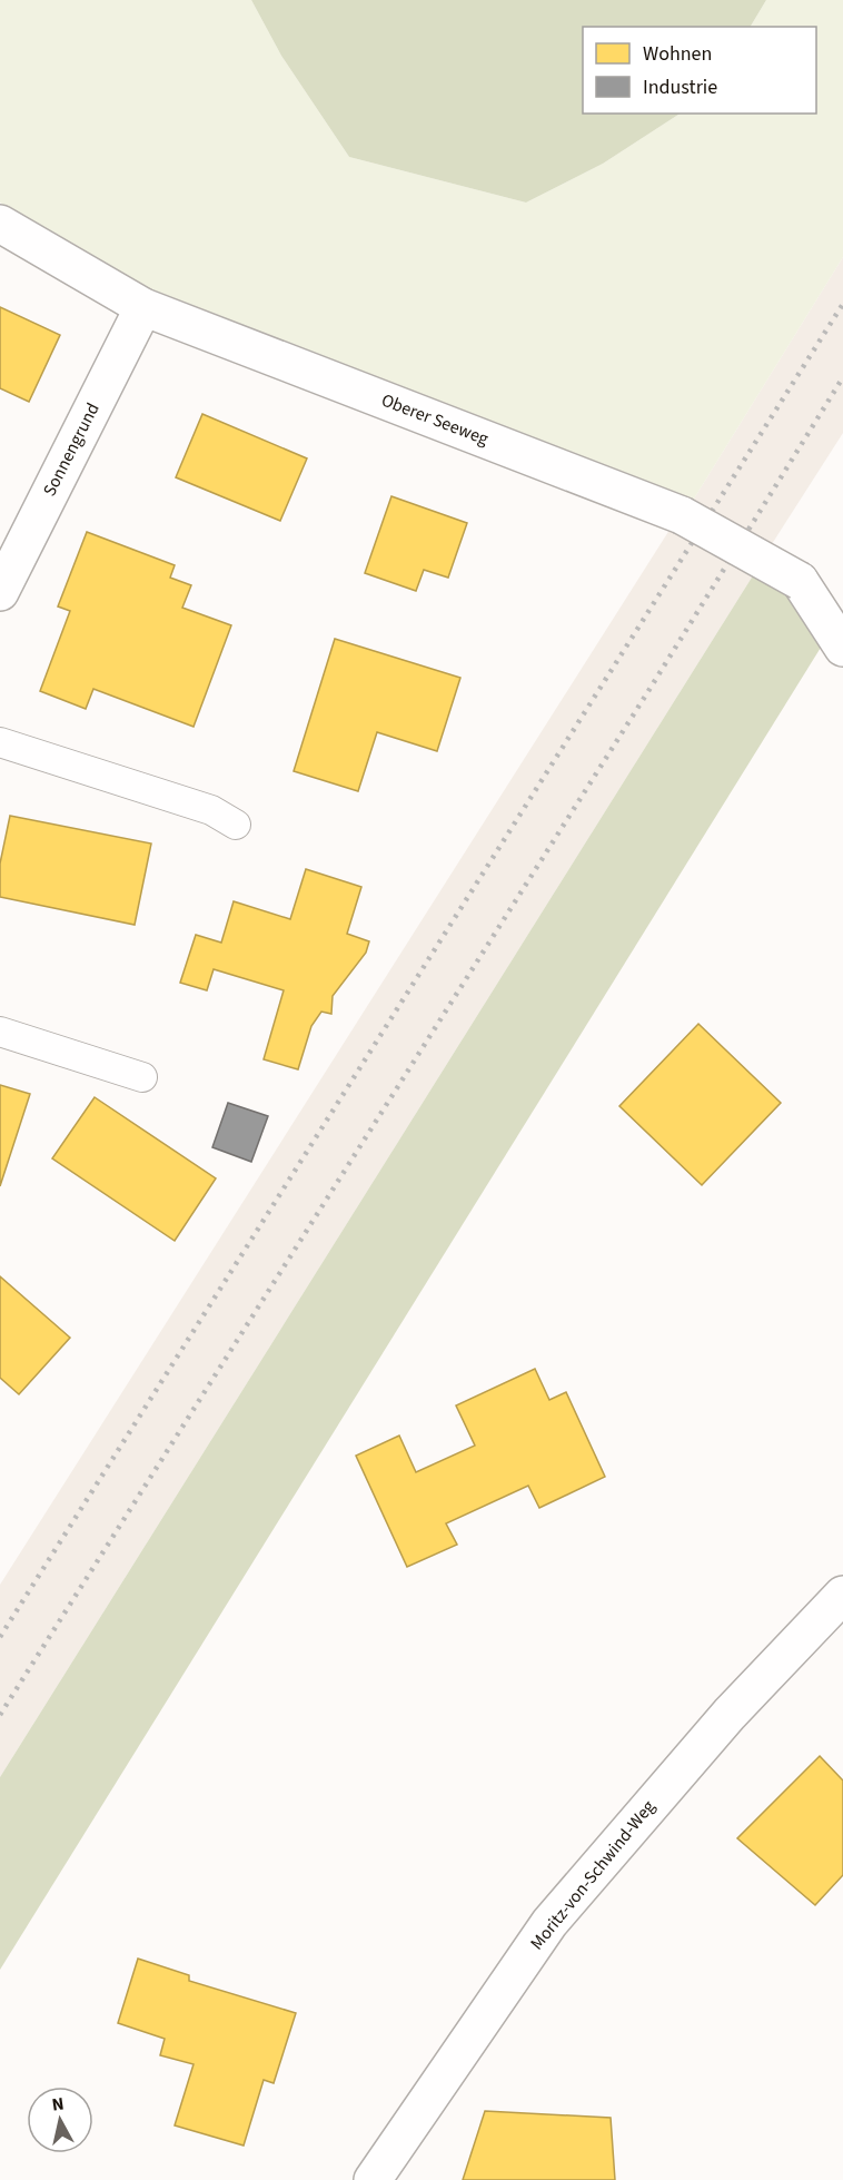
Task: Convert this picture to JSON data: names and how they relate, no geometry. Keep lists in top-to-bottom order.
{
  "streets": {
    "street": ["Oberer Seeweg", "Sonnengrund", "Moritz-von-Schwind-Weg"]
  },
  "crossings": [
    ["Oberer Seeweg", "Sonnengrund"]
  ],
  "legend": ["Wohnen", "Industrie"],
  "north": "top"
}
